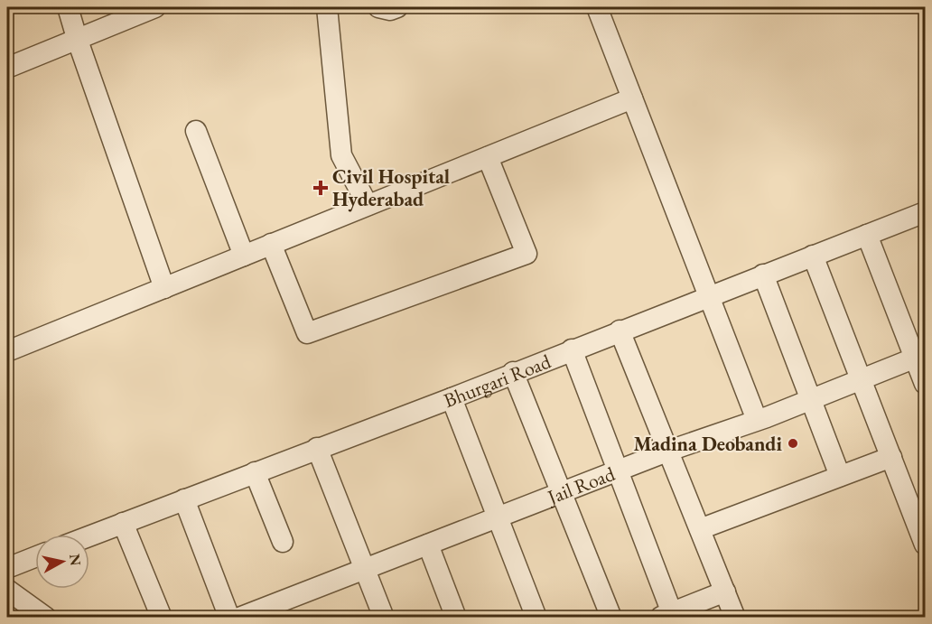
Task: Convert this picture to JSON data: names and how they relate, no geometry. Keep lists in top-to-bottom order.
{
  "streets": {
    "street": ["Bhurgari Road", "Jail Road"]
  },
  "places": {
    "health": ["Civil Hospital Hyderabad"],
    "other": ["Madina Deobandi"]
  },
  "north": "right"
}
